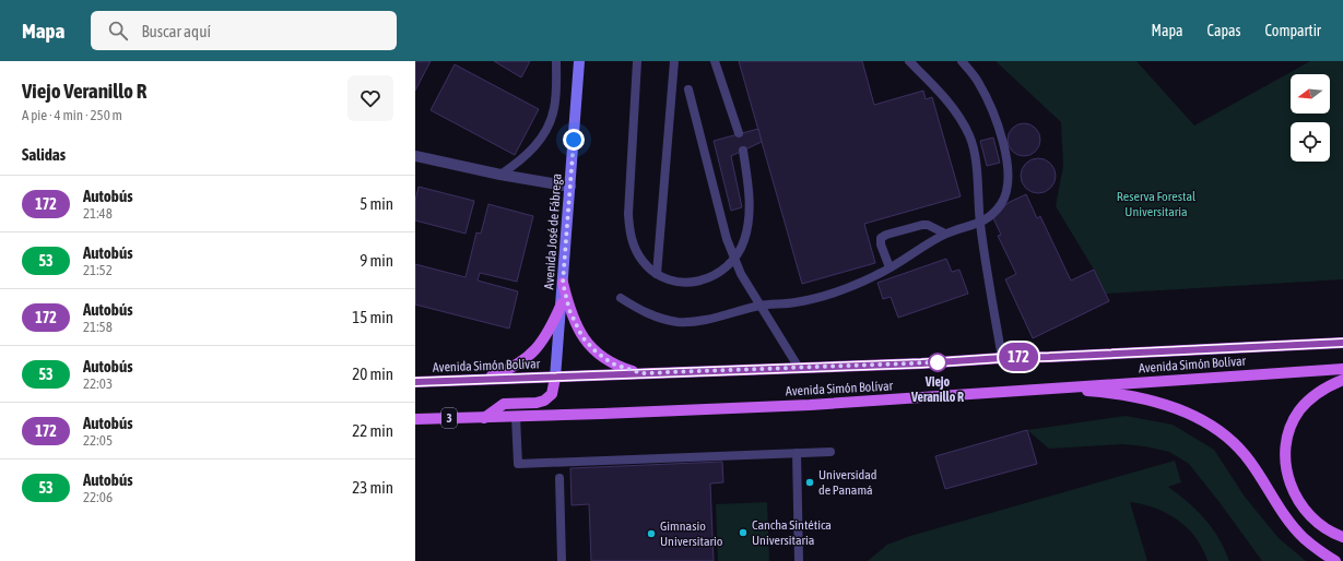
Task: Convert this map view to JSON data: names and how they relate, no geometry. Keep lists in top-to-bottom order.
{
  "streets": {
    "main road": ["Avenida Simón Bolívar", "3"],
    "street": ["Avenida José de Fábrega"]
  },
  "crossings": [
    ["Avenida José de Fábrega", "Avenida Simón Bolívar"]
  ],
  "parks": ["Reserva Forestal Universitaria"],
  "places": [
    "Viejo Veranillo R",
    "Universidad de Panamá",
    "Cancha Sintética Universitaria",
    "Gimnasio Universitario"
  ],
  "lines": ["bus line 172"],
  "north": "left",
  "page": {
    "header": "Mapa",
    "search": "Buscar aquí",
    "nav": ["Mapa", "Capas", "Compartir"],
    "heading": [
      ["Viejo Veranillo R", "A pie · 4 min · 250 m"],
      "Salidas"
    ],
    "on_map": "172",
    "list": [
      {
        "mark": "172",
        "name": "Autobús",
        "note": "21:48",
        "value": "5 min"
      },
      {
        "mark": "53",
        "name": "Autobús",
        "note": "21:52",
        "value": "9 min"
      },
      {
        "mark": "172",
        "name": "Autobús",
        "note": "21:58",
        "value": "15 min"
      },
      {
        "mark": "53",
        "name": "Autobús",
        "note": "22:03",
        "value": "20 min"
      },
      {
        "mark": "172",
        "name": "Autobús",
        "note": "22:05",
        "value": "22 min"
      },
      {
        "mark": "53",
        "name": "Autobús",
        "note": "22:06",
        "value": "23 min"
      }
    ]
  }
}
